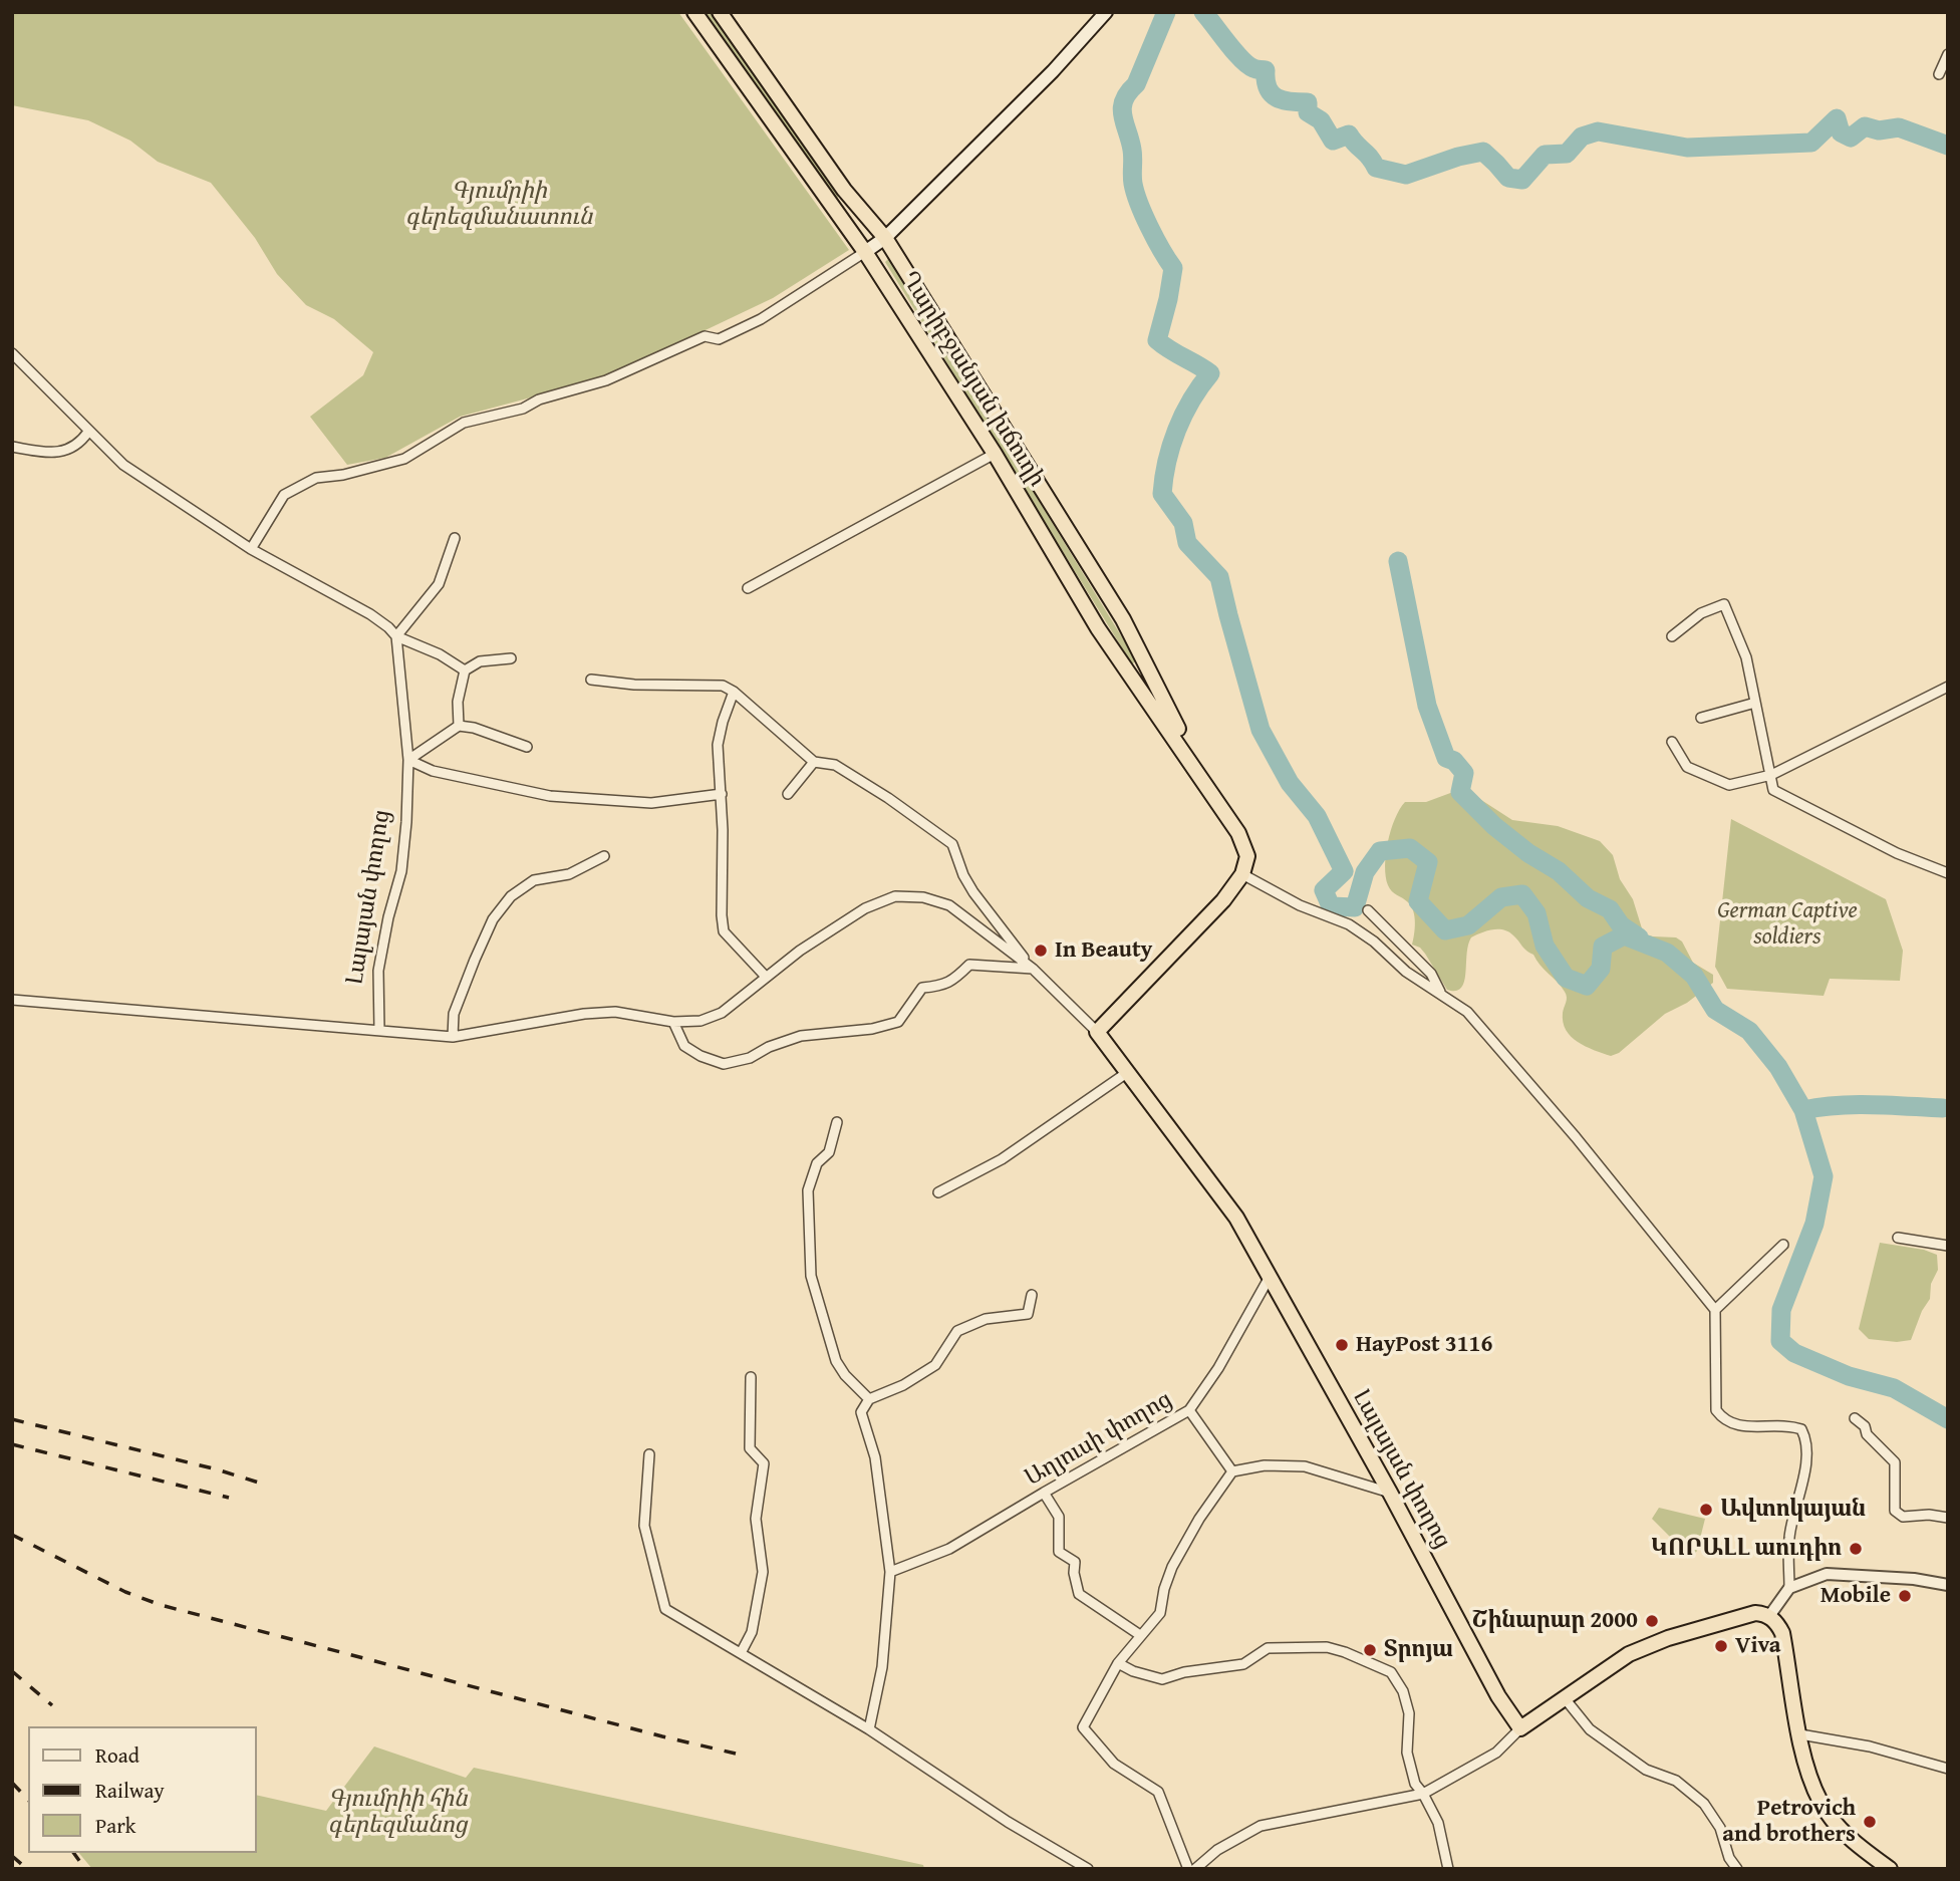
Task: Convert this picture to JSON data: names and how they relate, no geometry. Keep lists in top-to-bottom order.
{
  "streets": {
    "highway": ["Ղարիբջանյան խճուղի", "Լալայան փողոց"],
    "street": ["Աղյուսի փողոց"]
  },
  "crossings": [
    ["Լալայան փողոց", "Աղյուսի փողոց"]
  ],
  "parks": ["Գյումրիի գերեզմանատուն", "German Captive soldiers", "Գյումրիի հին գերեզմանոց"],
  "places": [
    "In Beauty",
    "HayPost 3116",
    "Ավտոկայան",
    "ԿՈՐԱԼԼ աուդիո",
    "Mobile",
    "Շինարար 2000",
    "Viva",
    "Տրոյա",
    "Petrovich and brothers"
  ],
  "legend": ["Road", "Railway", "Park"]
}
